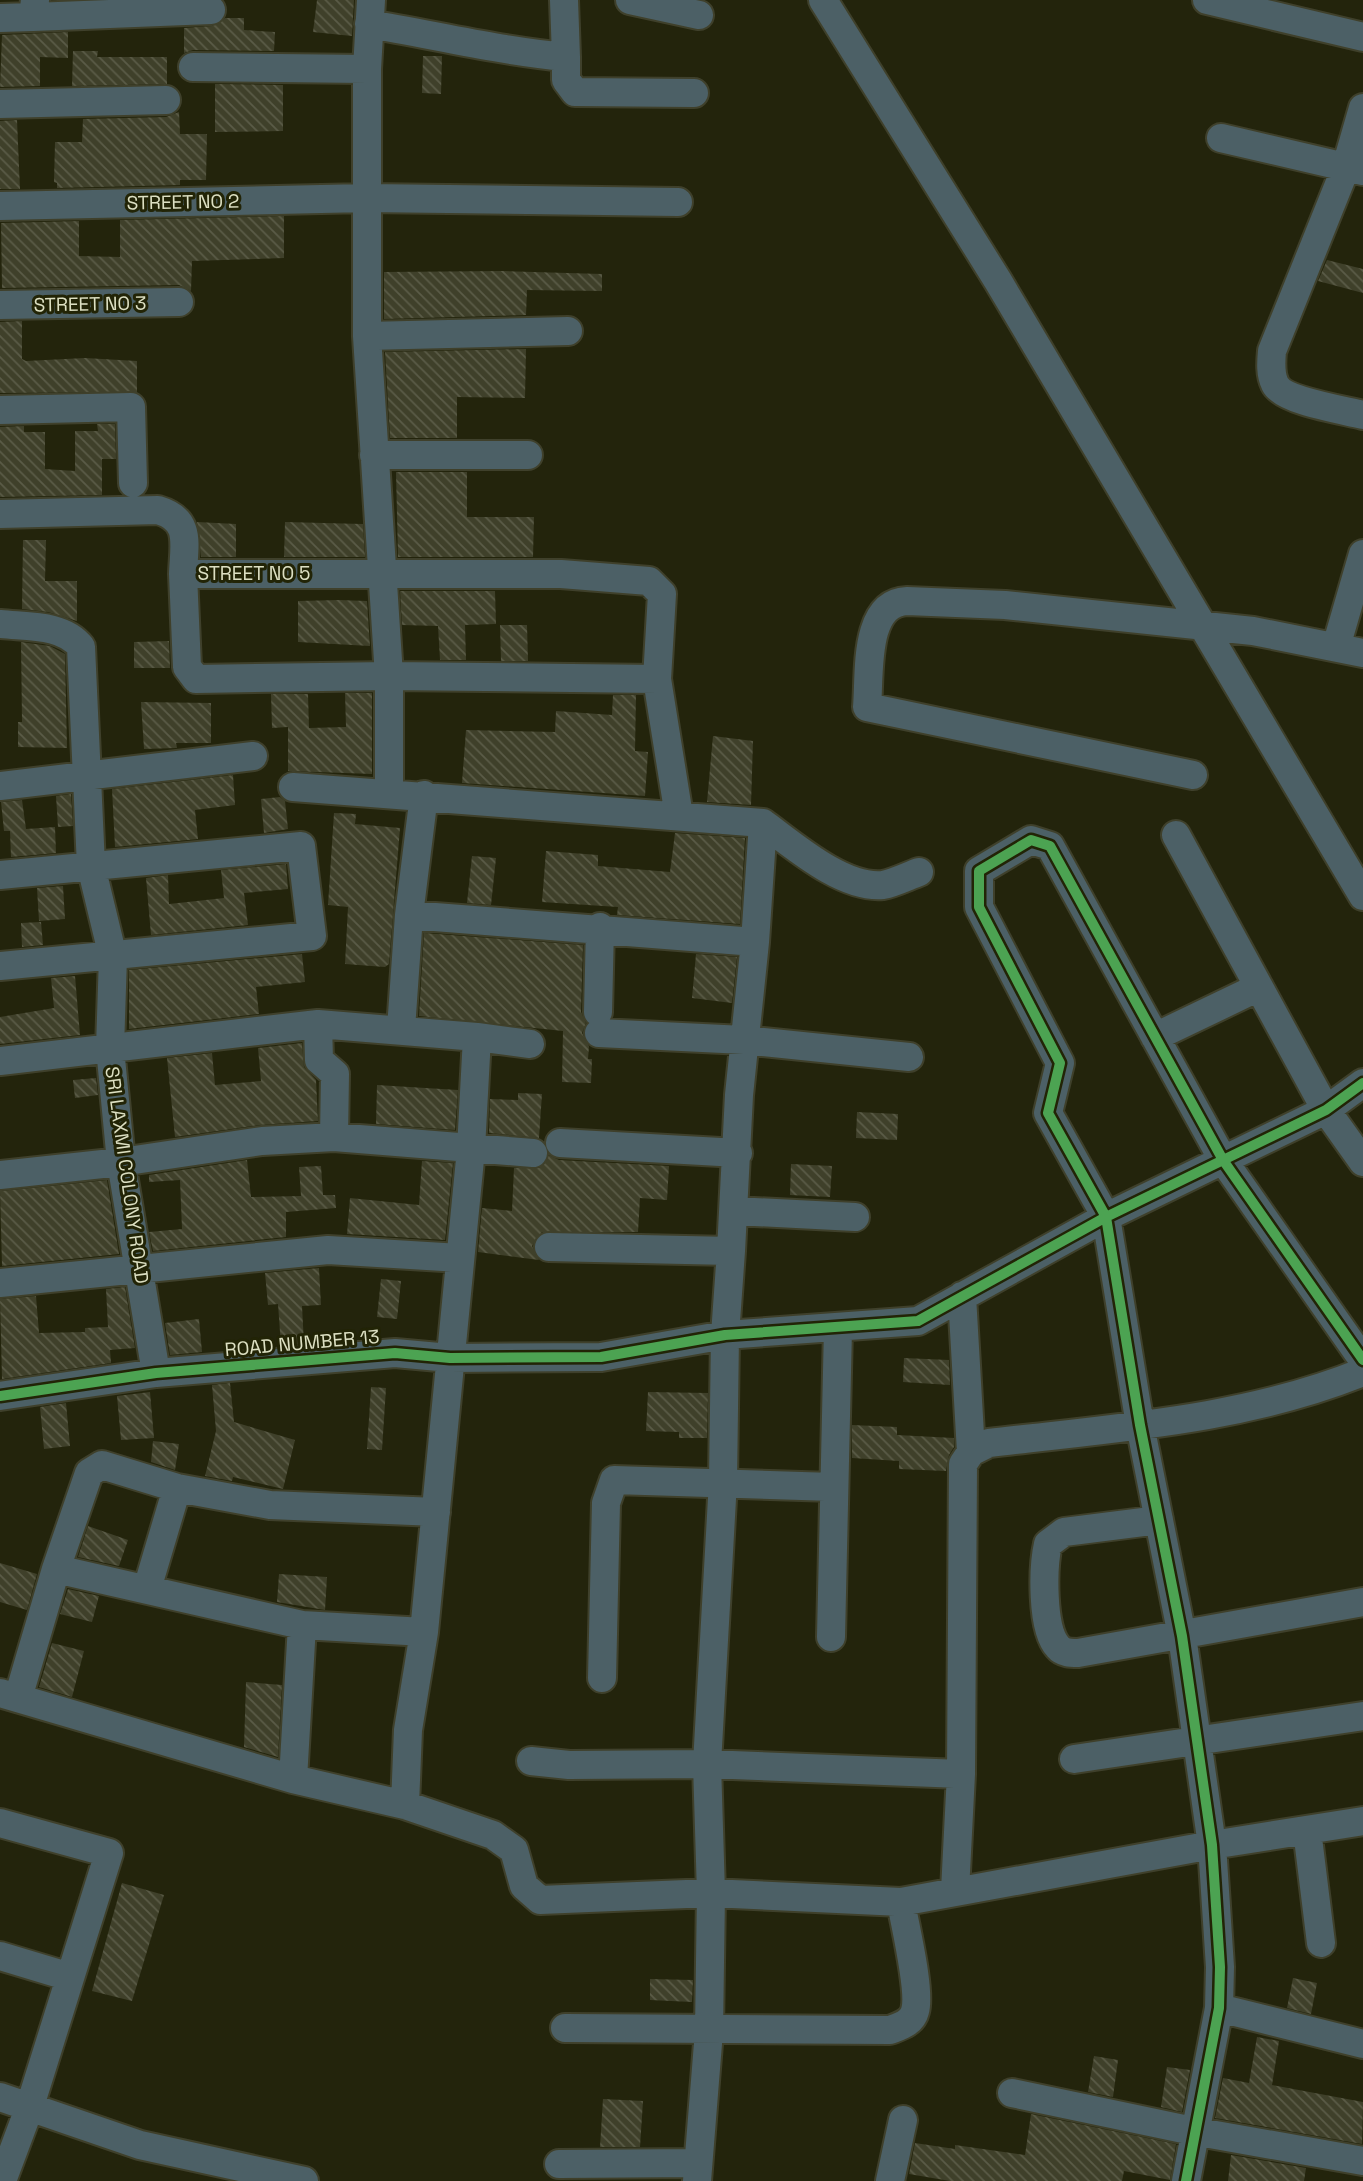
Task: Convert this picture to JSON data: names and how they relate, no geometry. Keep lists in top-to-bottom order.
{
  "streets": {
    "street": [
      "STREET NO 2",
      "STREET NO 3",
      "STREET NO 5",
      "SRI LAXMI COLONY ROAD",
      "ROAD NUMBER 13"
    ]
  },
  "crossings": [
    ["SRI LAXMI COLONY ROAD", "ROAD NUMBER 13"]
  ]
}
